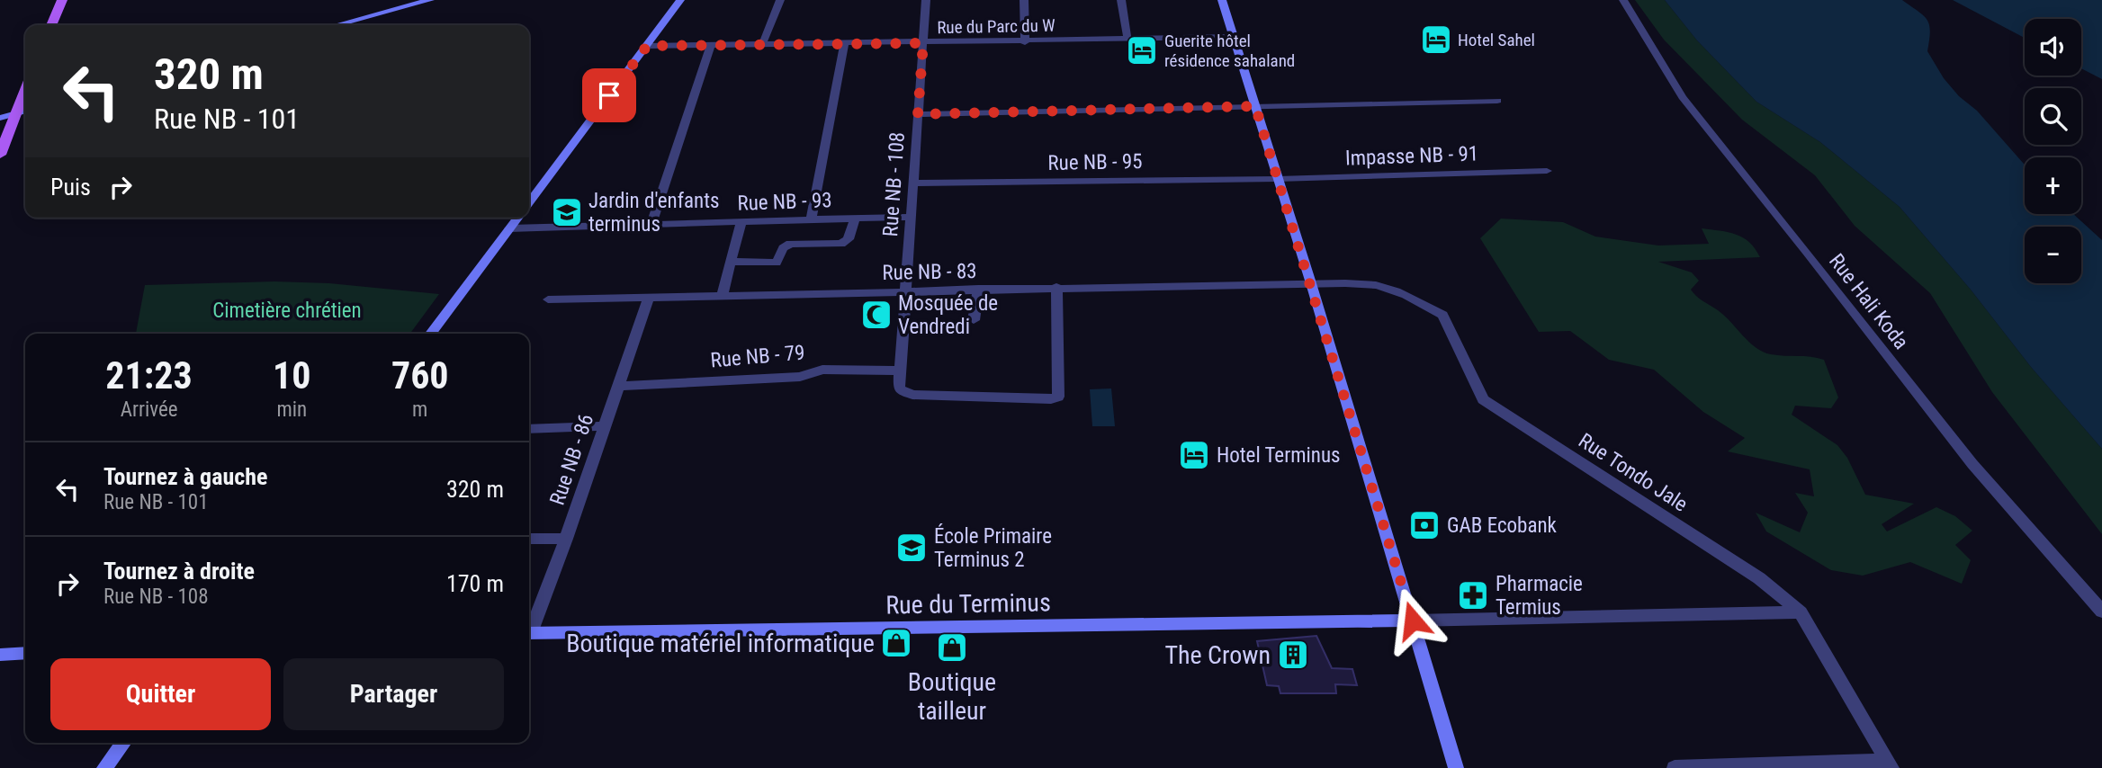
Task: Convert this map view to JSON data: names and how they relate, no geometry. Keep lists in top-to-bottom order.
{
  "streets": {
    "street": [
      "Rue du Parc du W",
      "Impasse NB - 91",
      "Rue NB - 95",
      "Rue NB - 108",
      "Rue NB - 93",
      "Rue NB - 83",
      "Rue Hali Koda",
      "Rue NB - 79",
      "Rue NB - 86",
      "Rue Tondo Jale",
      "Rue du Terminus"
    ]
  },
  "crossings": [
    ["Rue du Parc du W", "Rue NB - 108"],
    ["Impasse NB - 91", "Rue NB - 95"],
    ["Rue NB - 95", "Rue NB - 108"],
    ["Rue NB - 108", "Rue NB - 93"],
    ["Rue NB - 108", "Rue NB - 83"],
    ["Rue NB - 108", "Rue NB - 79"],
    ["Rue NB - 83", "Rue NB - 86"],
    ["Rue NB - 83", "Rue Tondo Jale"],
    ["Rue NB - 79", "Rue NB - 86"]
  ],
  "parks": ["Cimetière chrétien"],
  "places": {
    "hotel": ["Hotel Sahel", "Guerite hôtel résidence sahaland", "Hotel Terminus"],
    "school or university": ["Jardin d'enfants terminus", "École Primaire Terminus 2"],
    "mosque": ["Mosquée de Vendredi"],
    "bank": ["GAB Ecobank"],
    "pharmacy": ["Pharmacie Termius"],
    "shop": ["Boutique matériel informatique", "Boutique tailleur"],
    "building": ["The Crown"]
  },
  "page": {
    "map_buttons": ["+", "−"],
    "turn": ["320 m", "Rue NB - 101"],
    "then": "Puis",
    "eta": [
      "21:23",
      "Arrivée",
      "10",
      "min",
      "760",
      "m"
    ],
    "list": [
      {
        "name": "Tournez à gauche",
        "note": "Rue NB - 101",
        "value": "320 m"
      },
      {
        "name": "Tournez à droite",
        "note": "Rue NB - 108",
        "value": "170 m"
      }
    ],
    "buttons": ["Quitter", "Partager"]
  }
}
